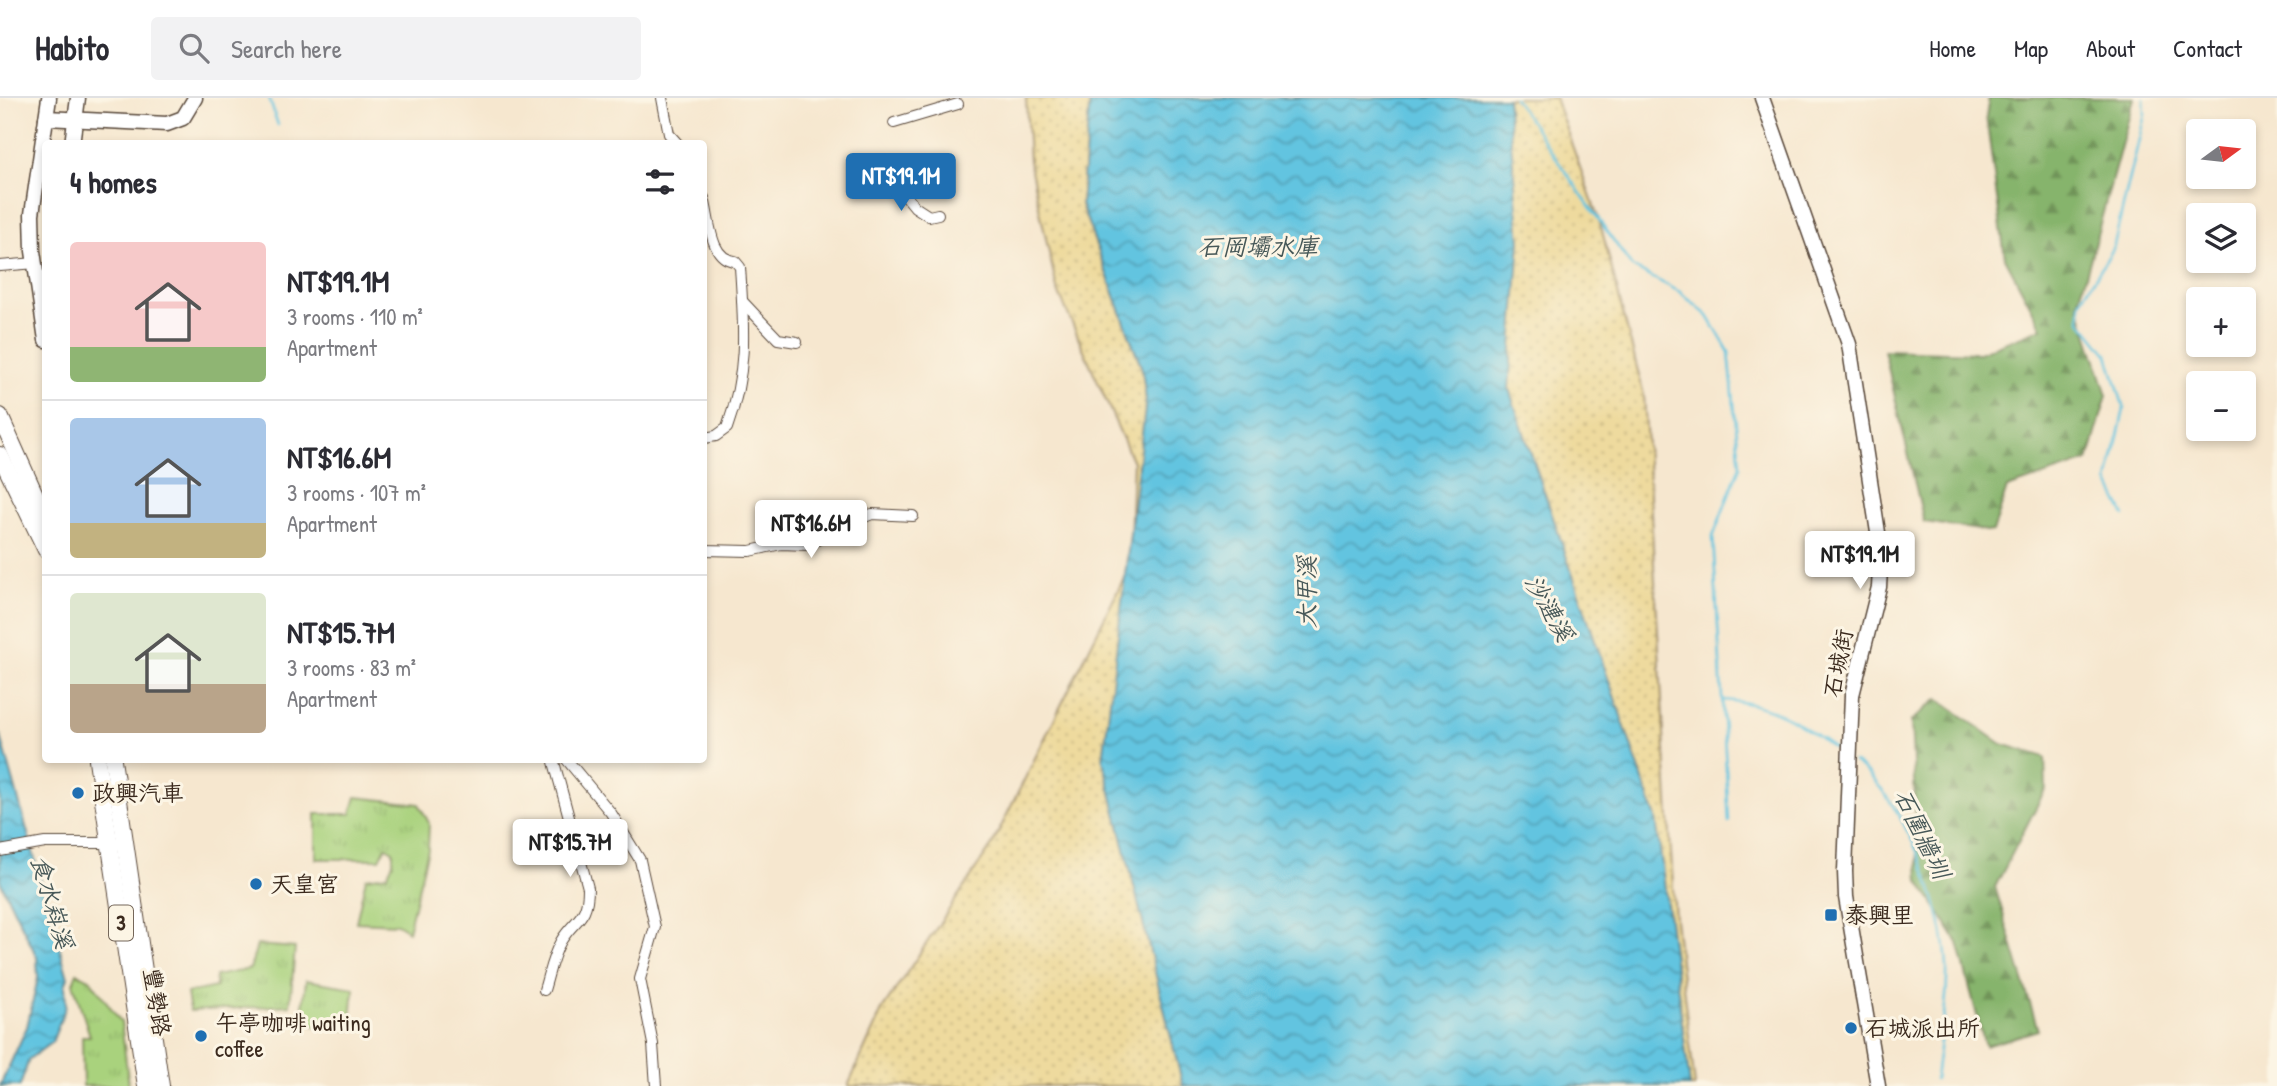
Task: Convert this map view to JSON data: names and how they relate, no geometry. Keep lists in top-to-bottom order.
{
  "streets": {
    "main road": ["3", "豐勢路"],
    "street": ["石城街"]
  },
  "water": [
    "石岡壩水庫",
    "大甲溪",
    "沙漣溪",
    "石圍牆圳",
    "食水嵙溪"
  ],
  "places": {
    "other": [
      "政興汽車",
      "天皇宮",
      "石城派出所",
      "午亭咖啡 waiting coffee"
    ],
    "transit": ["泰興里"]
  },
  "north": "right",
  "page": {
    "header": "Habito",
    "search": "Search here",
    "nav": [
      "Home",
      "Map",
      "About",
      "Contact"
    ],
    "map_buttons": ["+", "−"],
    "heading": "4 homes",
    "price": [
      "NT$19.1M",
      "NT$16.6M",
      "NT$19.1M",
      "NT$15.7M"
    ],
    "list": [
      {
        "name": "NT$19.1M",
        "note": "3 rooms · 110 m² · Apartment"
      },
      {
        "name": "NT$16.6M",
        "note": "3 rooms · 107 m² · Apartment"
      },
      {
        "name": "NT$15.7M",
        "note": "3 rooms · 83 m² · Apartment"
      }
    ]
  }
}
